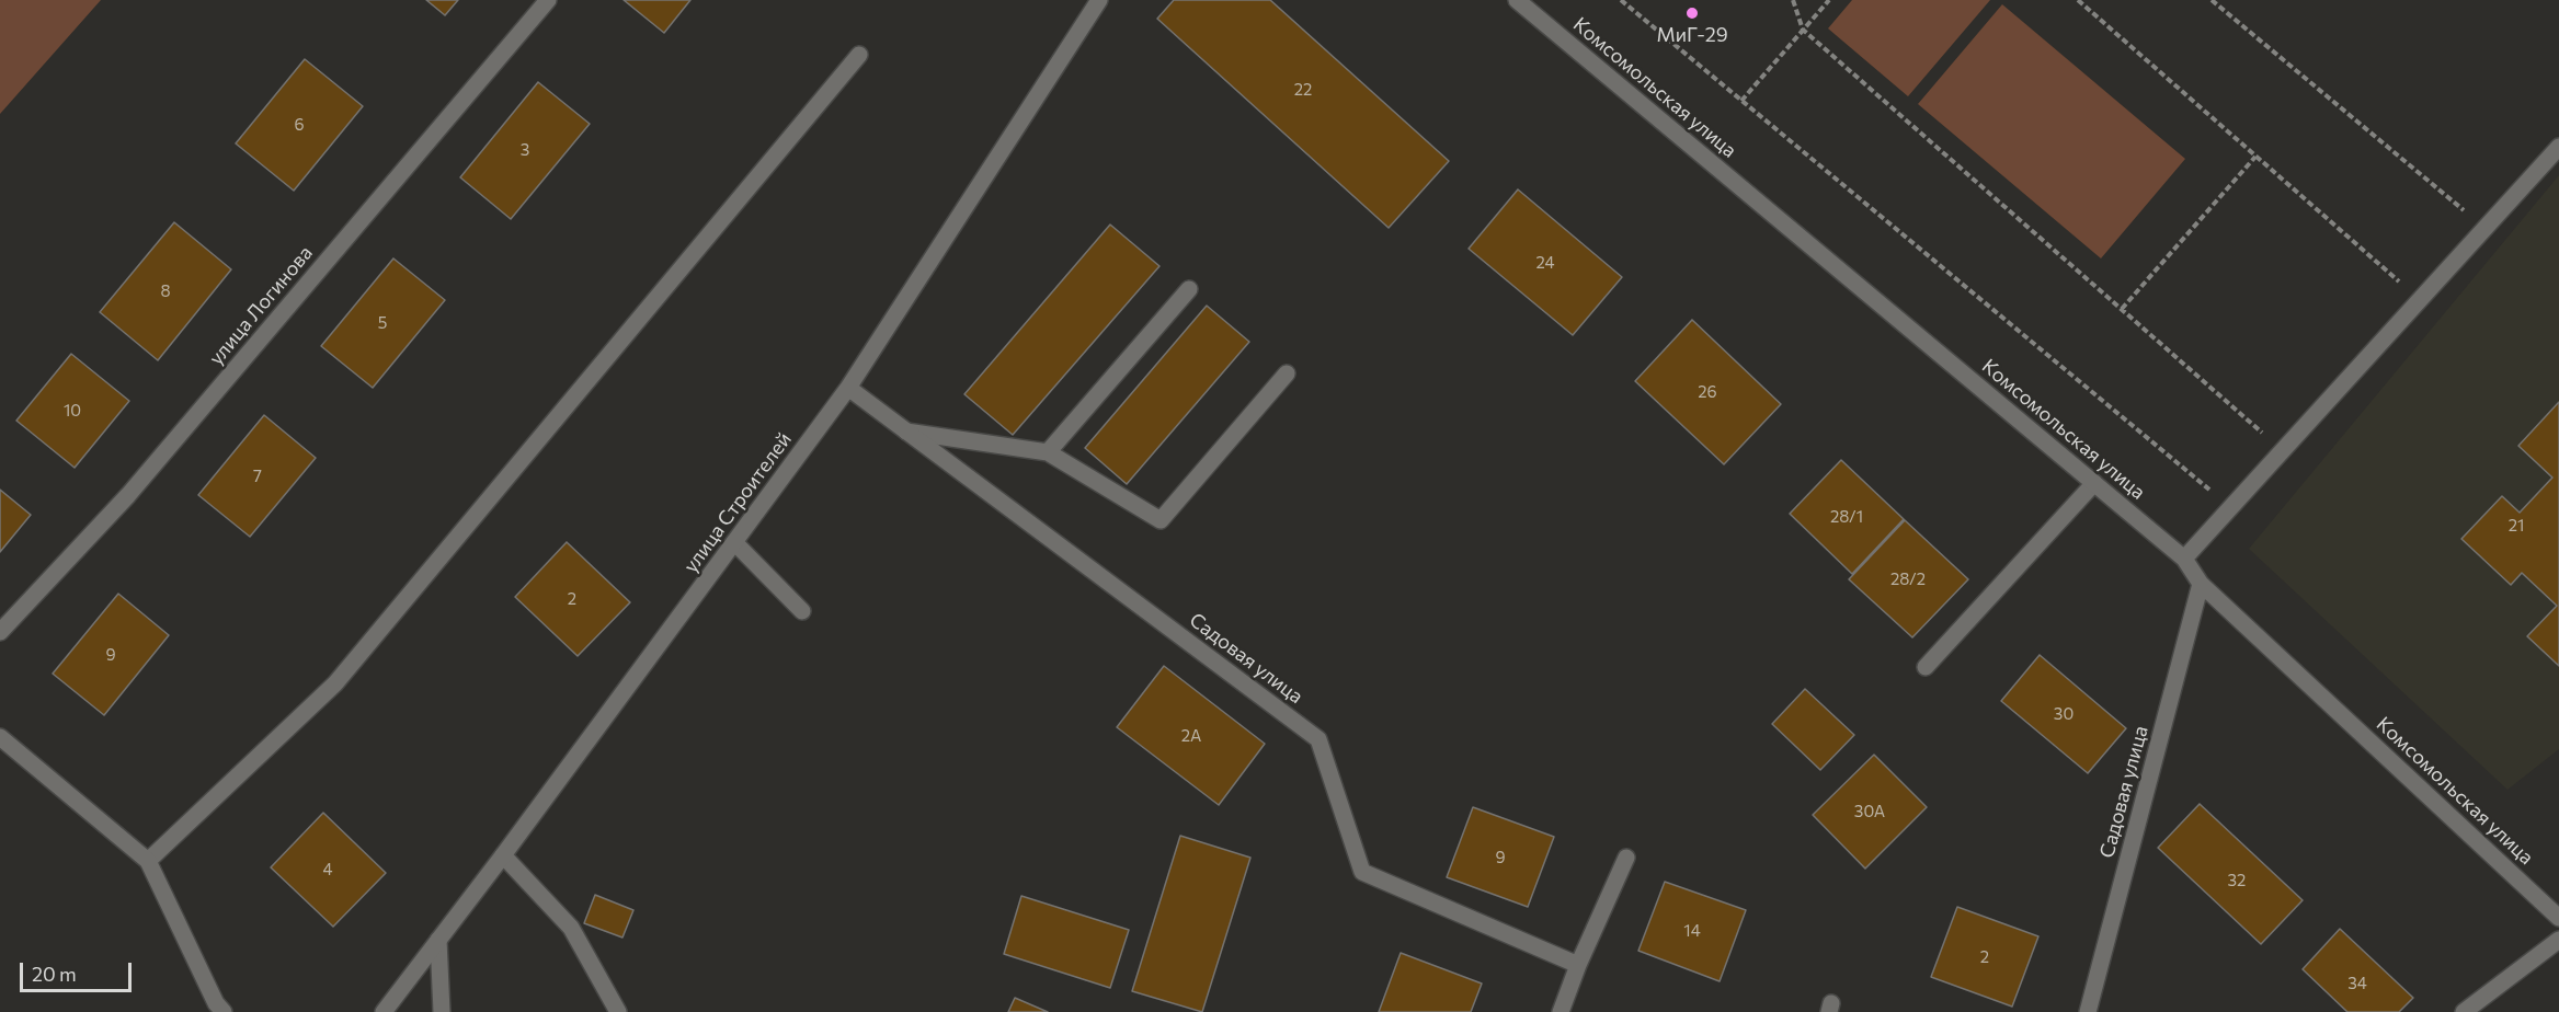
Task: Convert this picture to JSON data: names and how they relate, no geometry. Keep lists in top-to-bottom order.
{
  "streets": {
    "street": [
      "Комсомольская улица",
      "улица Логинова",
      "улица Строителей",
      "Садовая улица"
    ]
  },
  "crossings": [
    ["Комсомольская улица", "Садовая улица"],
    ["улица Строителей", "Садовая улица"]
  ],
  "places": ["МиГ-29"],
  "house_numbers": [
    "22",
    "6",
    "3",
    "24",
    "8",
    "5",
    "26",
    "10",
    "7",
    "28/1",
    "21",
    "28/2",
    "2",
    "9",
    "30",
    "2А",
    "30А",
    "9",
    "4",
    "32",
    "14",
    "2",
    "34"
  ],
  "scale_bar": "20 m"
}
